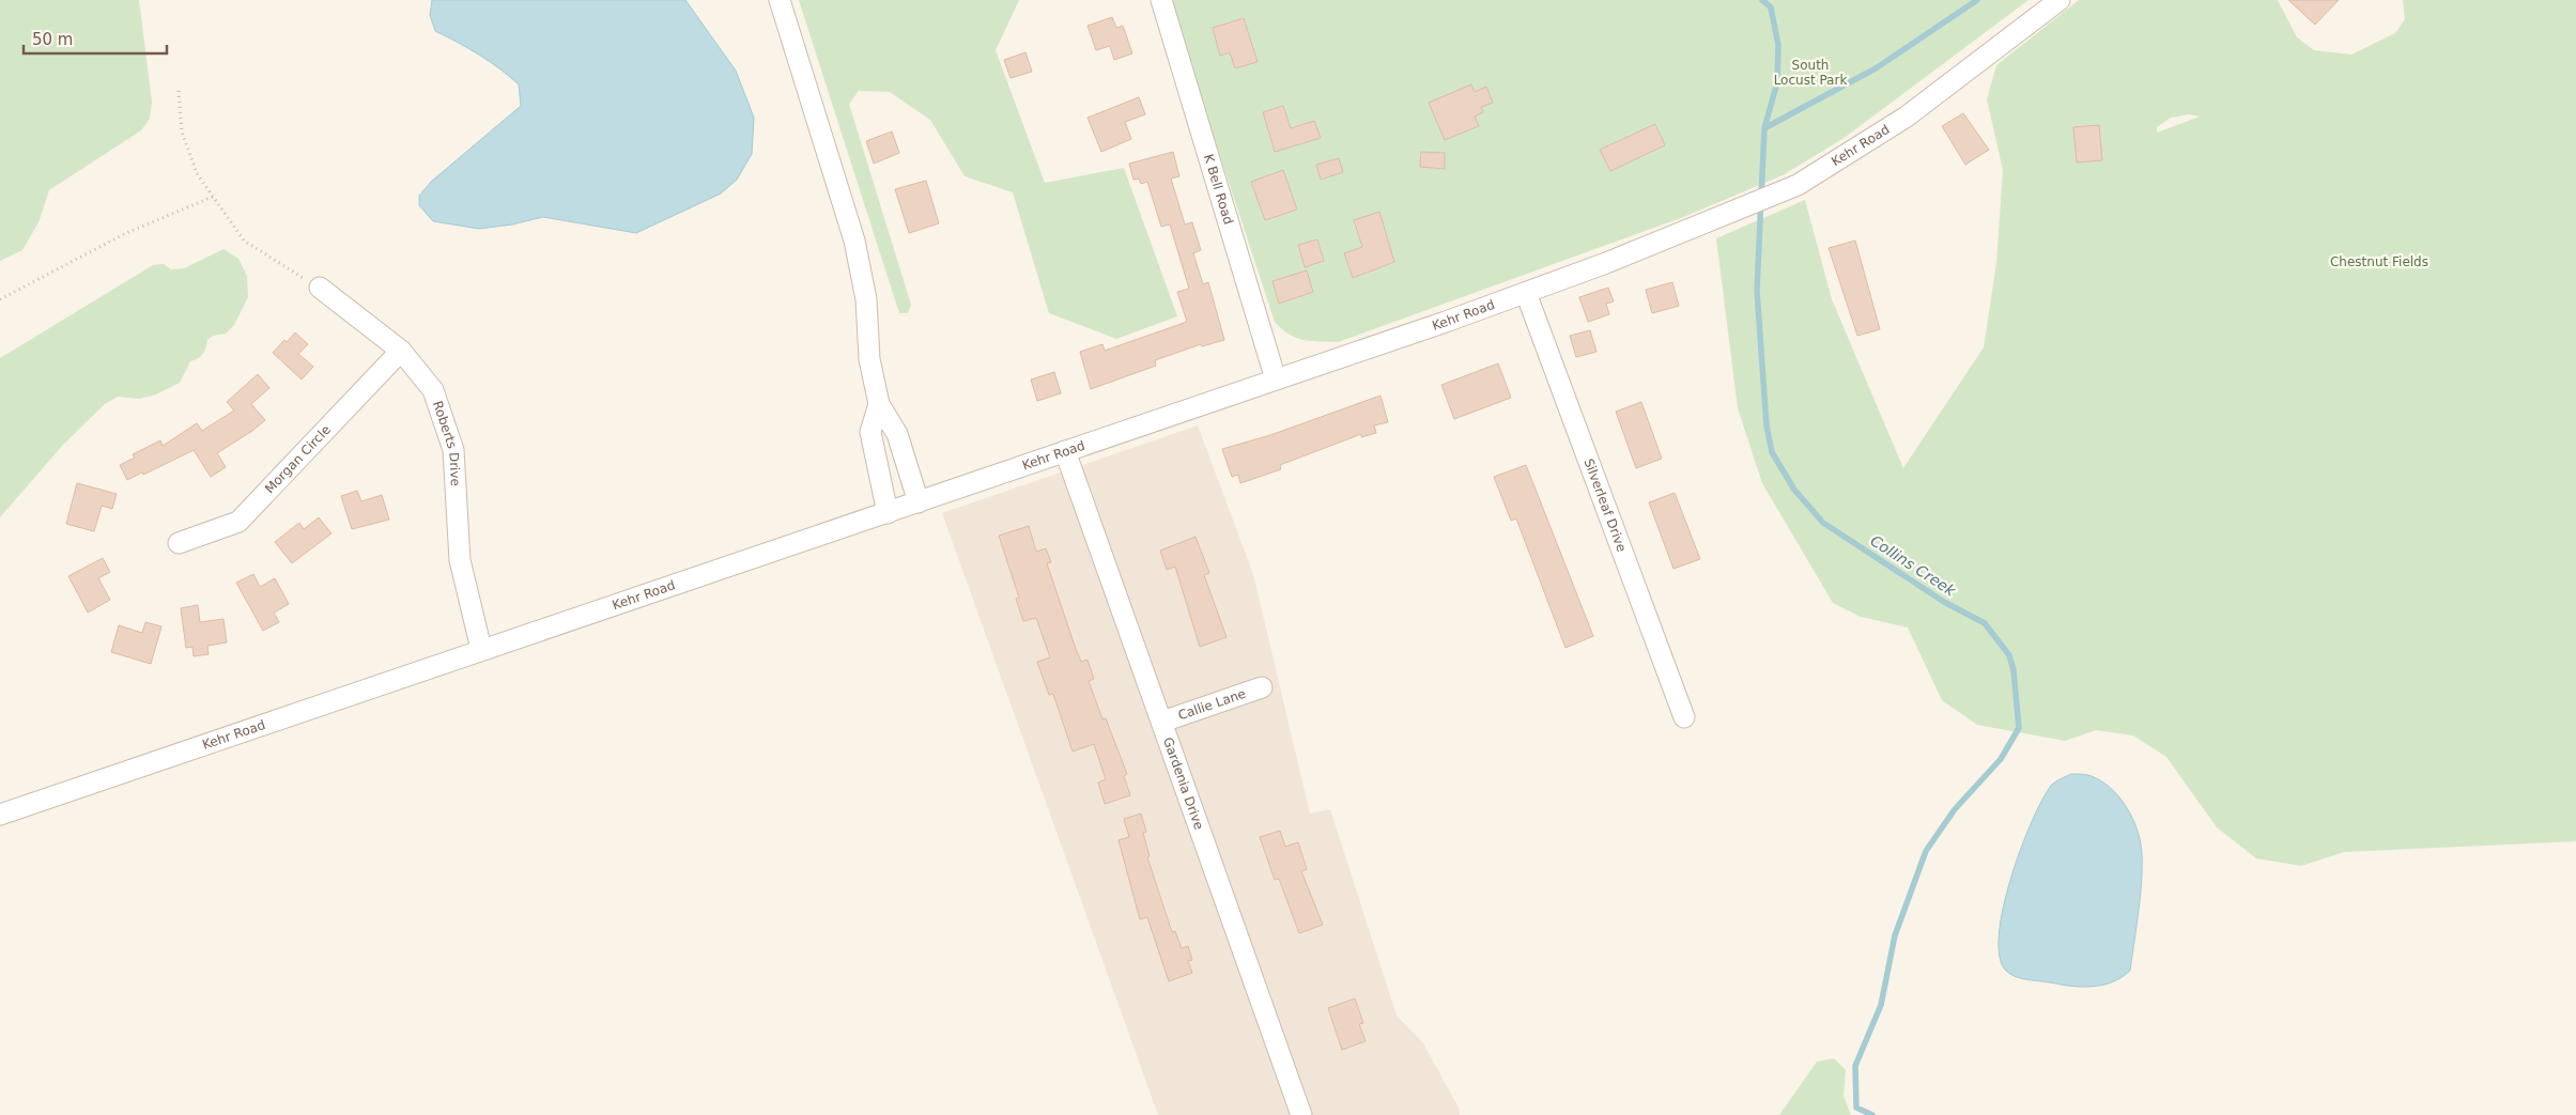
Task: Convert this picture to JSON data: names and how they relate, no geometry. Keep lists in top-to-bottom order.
{
  "streets": {
    "street": [
      "Kehr Road",
      "K Bell Road",
      "Roberts Drive",
      "Morgan Circle",
      "Silverleaf Drive",
      "Callie Lane",
      "Gardenia Drive"
    ]
  },
  "crossings": [
    ["Kehr Road", "K Bell Road"],
    ["Kehr Road", "Roberts Drive"],
    ["Kehr Road", "Silverleaf Drive"],
    ["Kehr Road", "Gardenia Drive"],
    ["Roberts Drive", "Morgan Circle"],
    ["Callie Lane", "Gardenia Drive"]
  ],
  "water": ["Collins Creek"],
  "parks": ["South Locust Park", "Chestnut Fields"],
  "scale_bar": "50 m"
}
